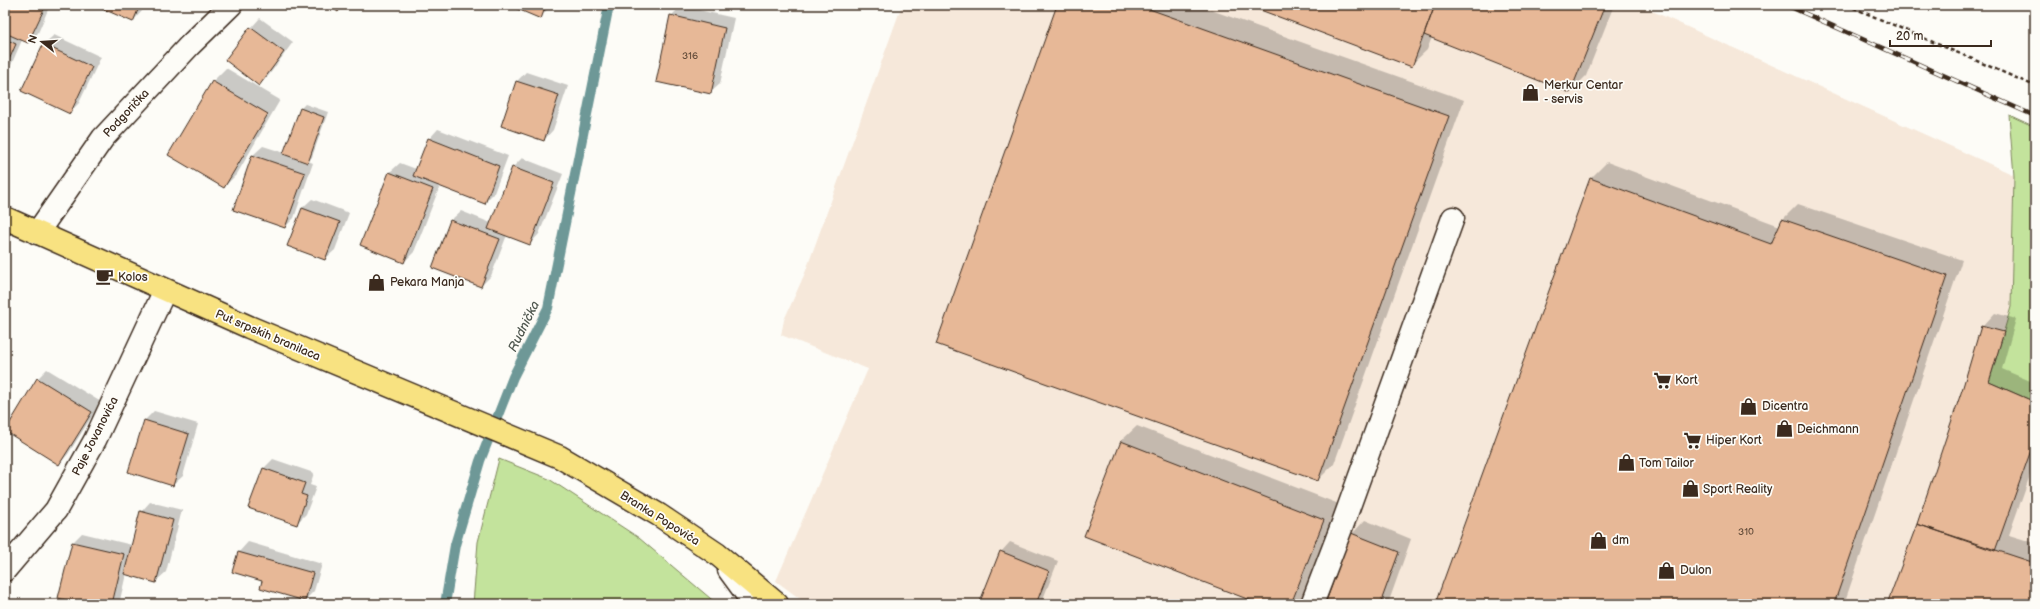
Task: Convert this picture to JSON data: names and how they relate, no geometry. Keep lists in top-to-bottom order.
{
  "streets": {
    "main road": ["Put srpskih branilaca", "Branka Popovića"],
    "street": ["Podgorička", "Paje Jovanovića"]
  },
  "crossings": [
    ["Podgorička", "Put srpskih branilaca"],
    ["Put srpskih branilaca", "Paje Jovanovića"],
    ["Put srpskih branilaca", "Branka Popovića"]
  ],
  "water": ["Rudnička"],
  "places": {
    "shop": [
      "Merkur Centar - servis",
      "Pekara Manja",
      "Dicentra",
      "Deichmann",
      "Tom Tailor",
      "Sport Reality",
      "dm",
      "Dulon"
    ],
    "cafe": ["Kolos"],
    "supermarket": ["Kort", "Hiper Kort"]
  },
  "house_numbers": ["316", "310"],
  "scale_bar": "20 m",
  "north": "left"
}
